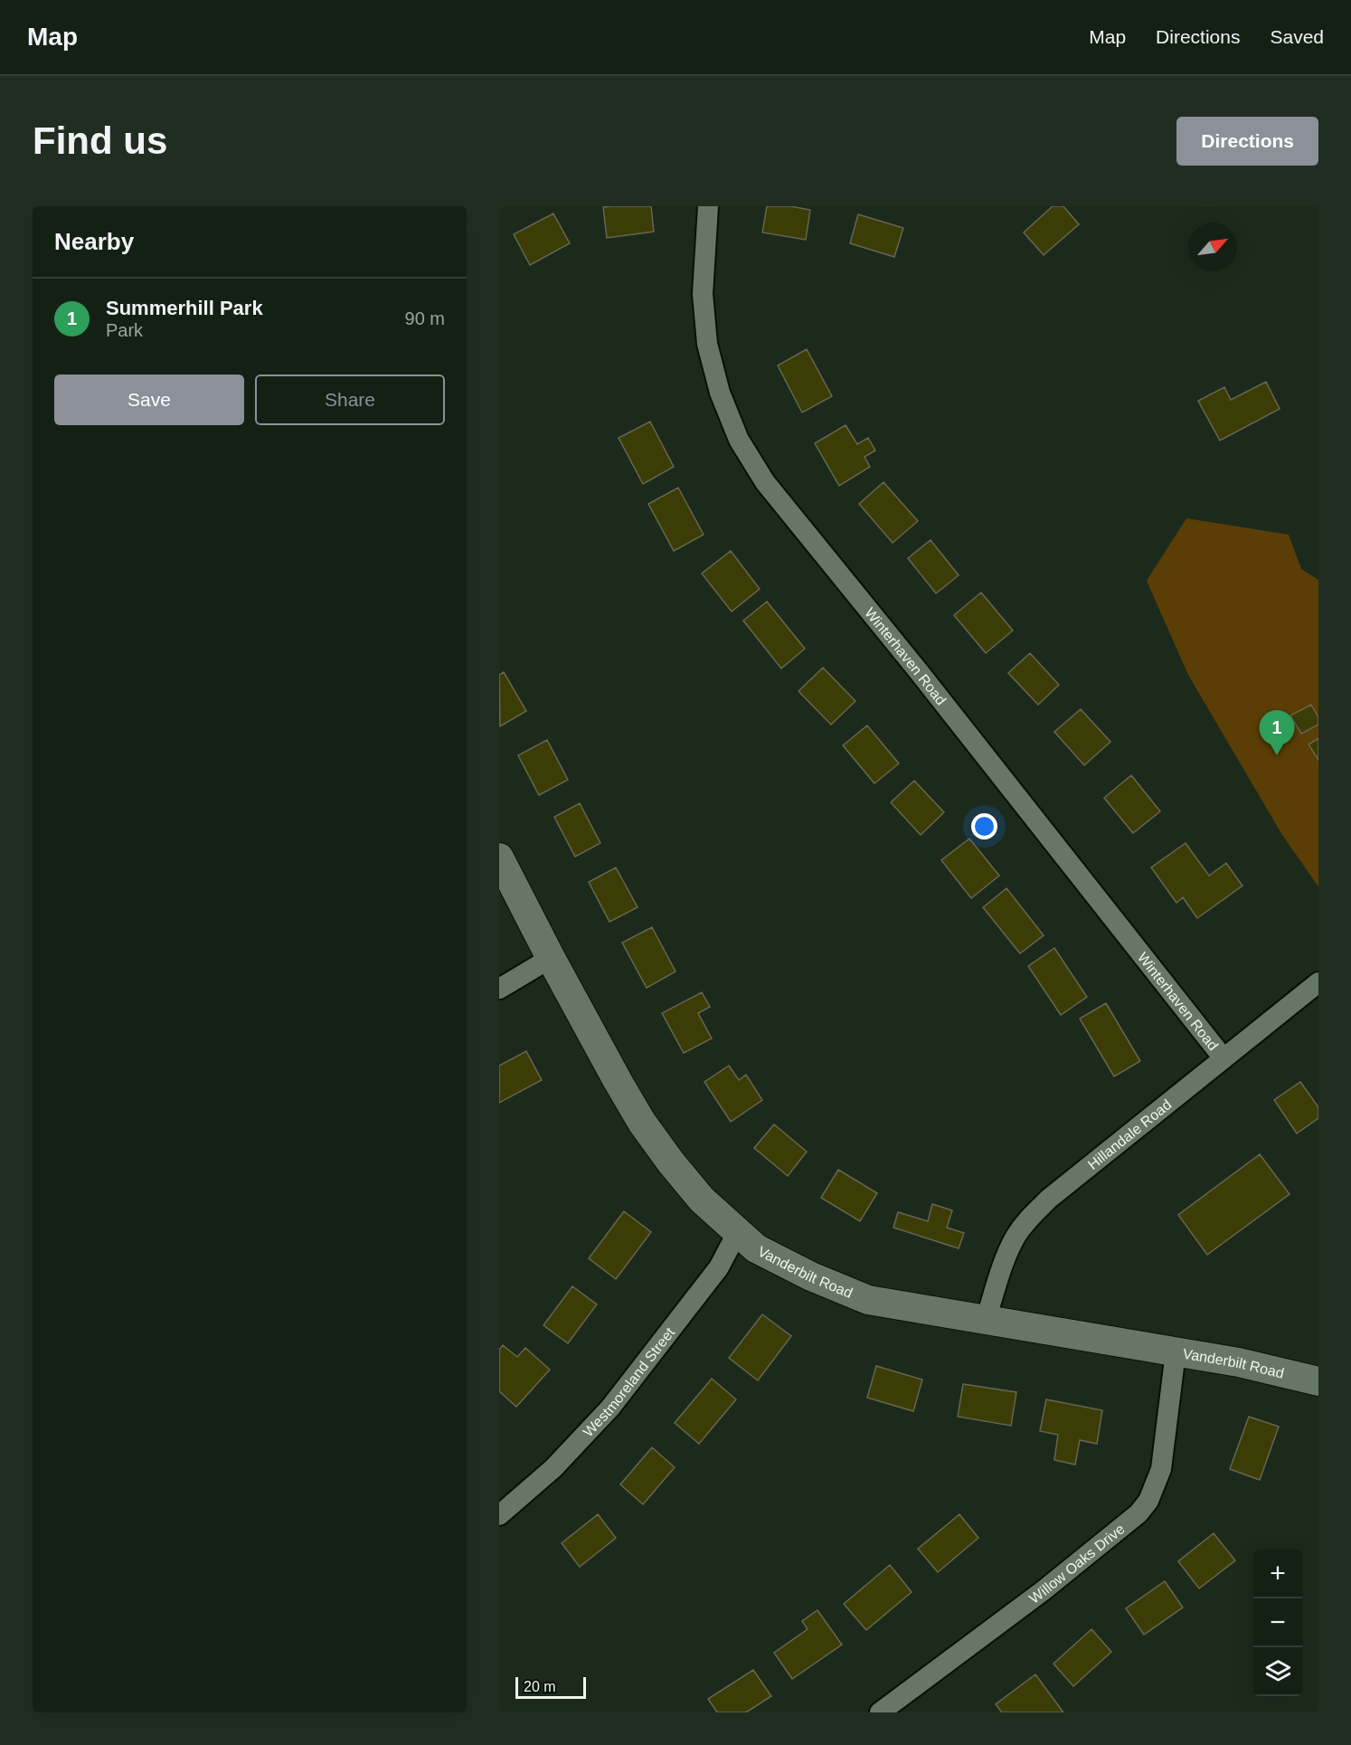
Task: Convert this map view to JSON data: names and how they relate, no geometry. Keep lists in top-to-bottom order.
{
  "streets": {
    "street": [
      "Winterhaven Road",
      "Hillandale Road",
      "Vanderbilt Road",
      "Westmoreland Street",
      "Willow Oaks Drive"
    ]
  },
  "crossings": [
    ["Winterhaven Road", "Hillandale Road"],
    ["Hillandale Road", "Vanderbilt Road"],
    ["Vanderbilt Road", "Westmoreland Street"],
    ["Vanderbilt Road", "Willow Oaks Drive"]
  ],
  "scale_bar": "20 m",
  "north": "top right",
  "page": {
    "header": "Map",
    "nav": ["Map", "Directions", "Saved"],
    "buttons": [
      "Directions",
      ["Save", "Share"]
    ],
    "title": "Find us",
    "heading": "Nearby",
    "list": [
      {
        "mark": "1",
        "name": "Summerhill Park",
        "note": "Park",
        "value": "90 m"
      }
    ],
    "pins": "1",
    "map_buttons": ["+", "−"],
    "scale": "20 m"
  }
}
